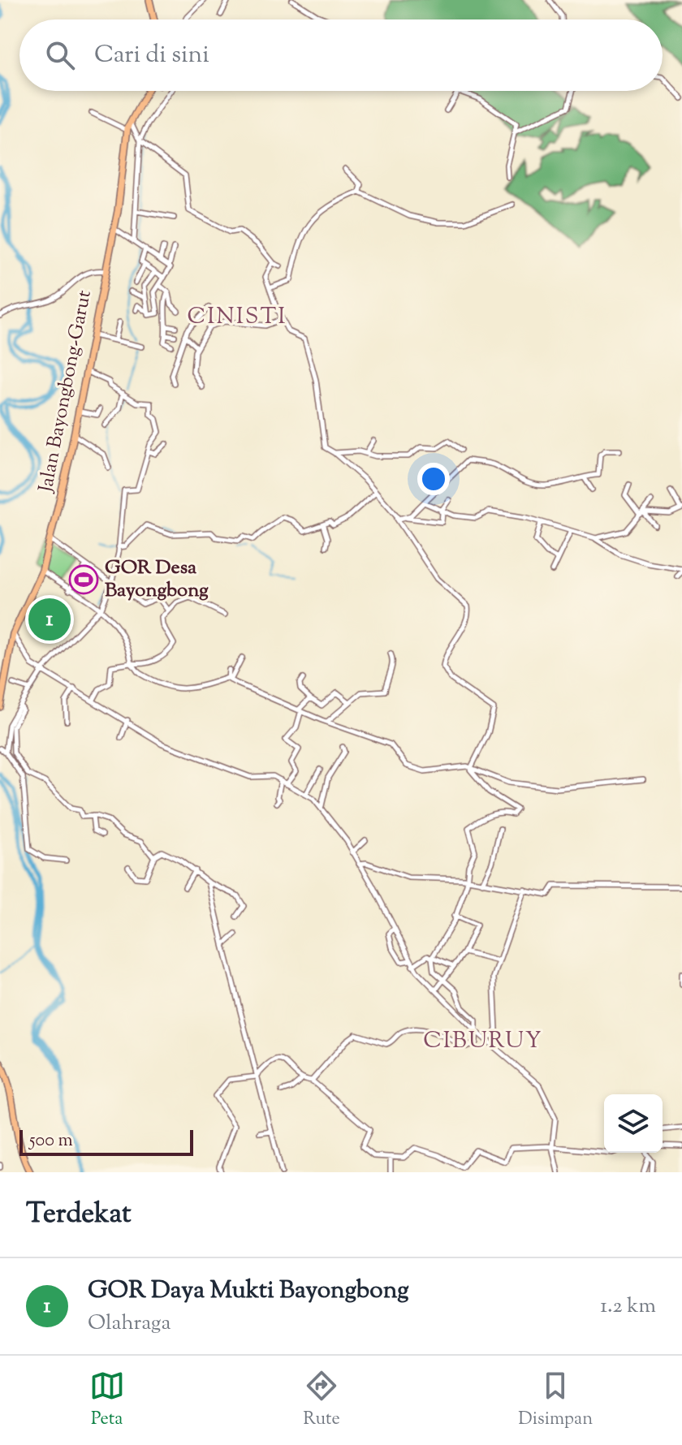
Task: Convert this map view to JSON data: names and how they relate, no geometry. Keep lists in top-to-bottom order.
{
  "streets": {
    "main road": ["Jalan Bayongbong-Garut"]
  },
  "districts": ["CINISTI", "CIBURUY"],
  "places": {
    "sports": ["GOR Desa Bayongbong"]
  },
  "scale_bar": "500 m",
  "page": {
    "search": "Cari di sini",
    "pins": "1",
    "scale": "500 m",
    "heading": "Terdekat",
    "list": [
      {
        "mark": "1",
        "name": "GOR Daya Mukti Bayongbong",
        "note": "Olahraga",
        "value": "1.2 km"
      }
    ],
    "nav": ["Peta", "Rute", "Disimpan"]
  }
}
